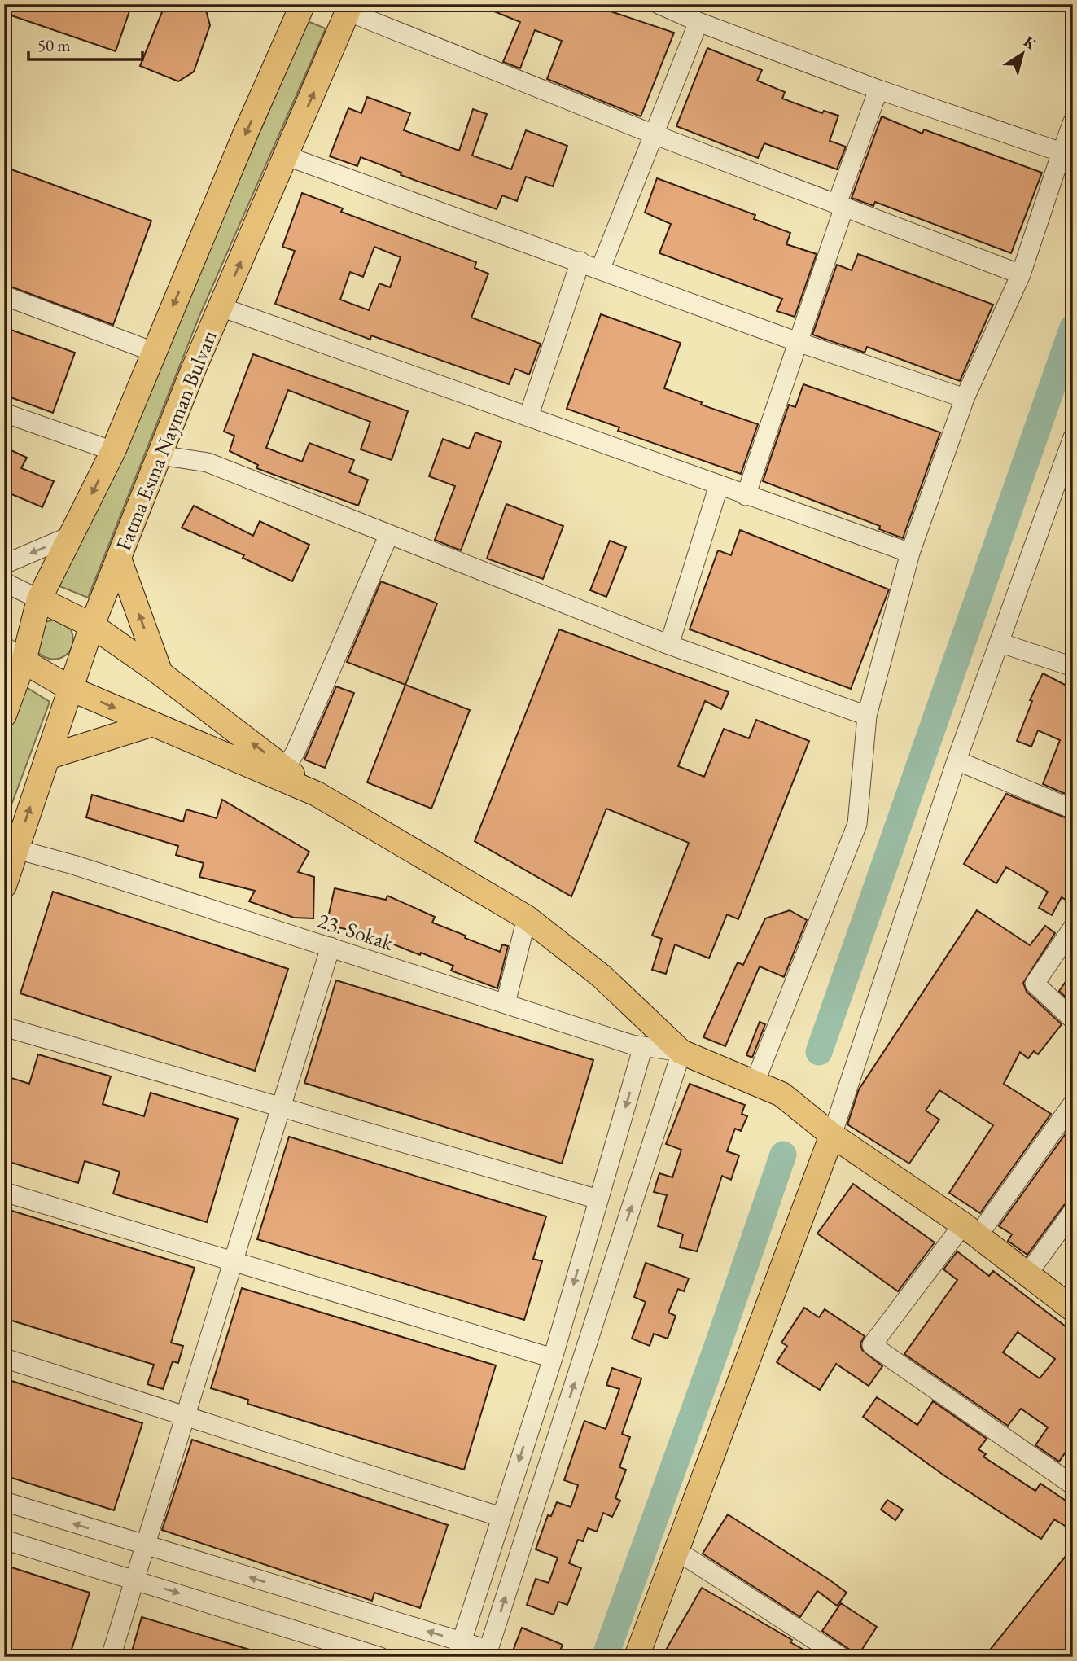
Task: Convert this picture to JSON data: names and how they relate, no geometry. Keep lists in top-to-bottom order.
{
  "streets": {
    "main road": ["Fatma Esma Nayman Bulvarı"],
    "street": ["23. Sokak"]
  },
  "crossings": [
    ["Fatma Esma Nayman Bulvarı", "23. Sokak"]
  ],
  "scale_bar": "50 m",
  "north": "top right"
}
